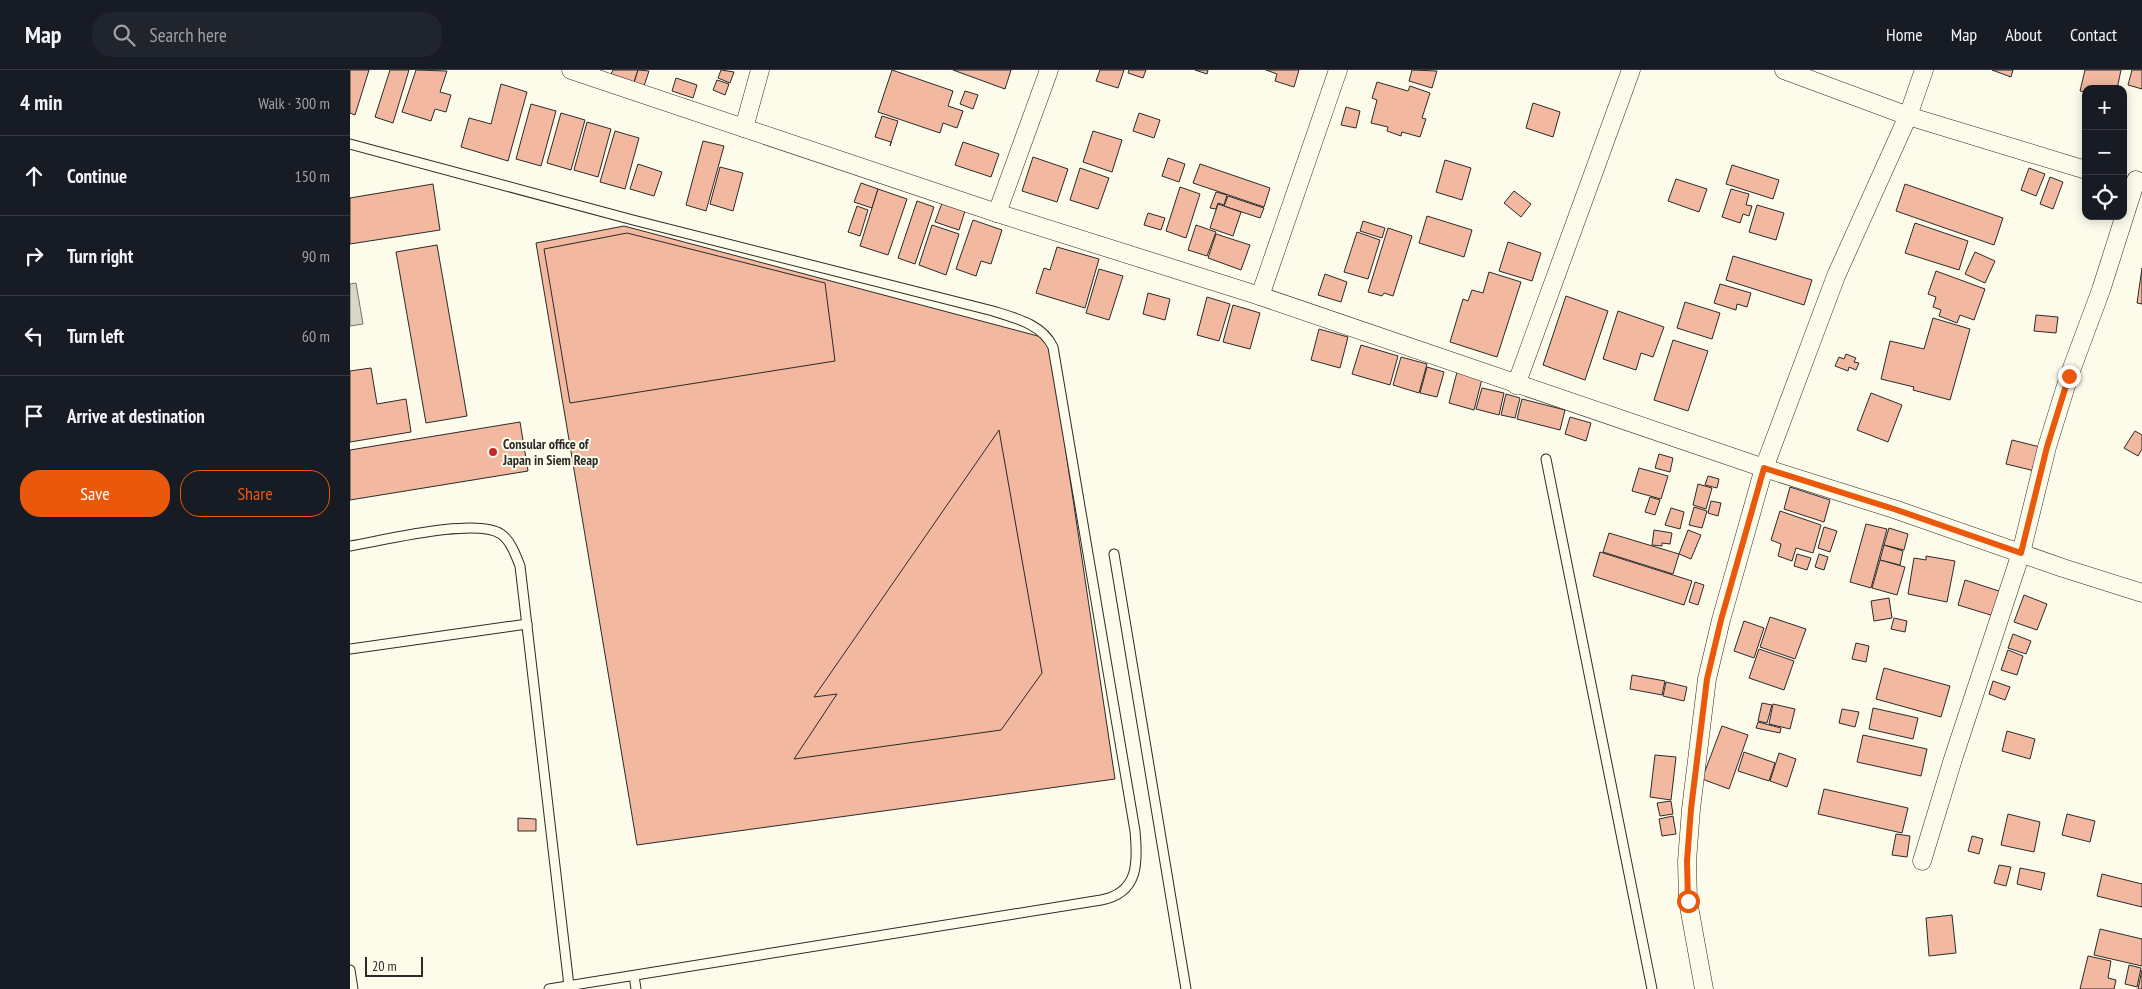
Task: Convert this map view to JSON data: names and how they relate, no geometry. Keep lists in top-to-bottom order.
{
  "places": ["Consular office of Japan in Siem Reap"],
  "scale_bar": "20 m",
  "page": {
    "header": "Map",
    "search": "Search here",
    "nav": [
      "Home",
      "Map",
      "About",
      "Contact"
    ],
    "heading": ["4 min", "Walk · 300 m"],
    "map_buttons": ["+", "−"],
    "list": [
      ["Continue", "150 m"],
      ["Turn right", "90 m"],
      ["Turn left", "60 m"],
      "Arrive at destination"
    ],
    "buttons": ["Save", "Share"],
    "scale": "20 m"
  }
}
